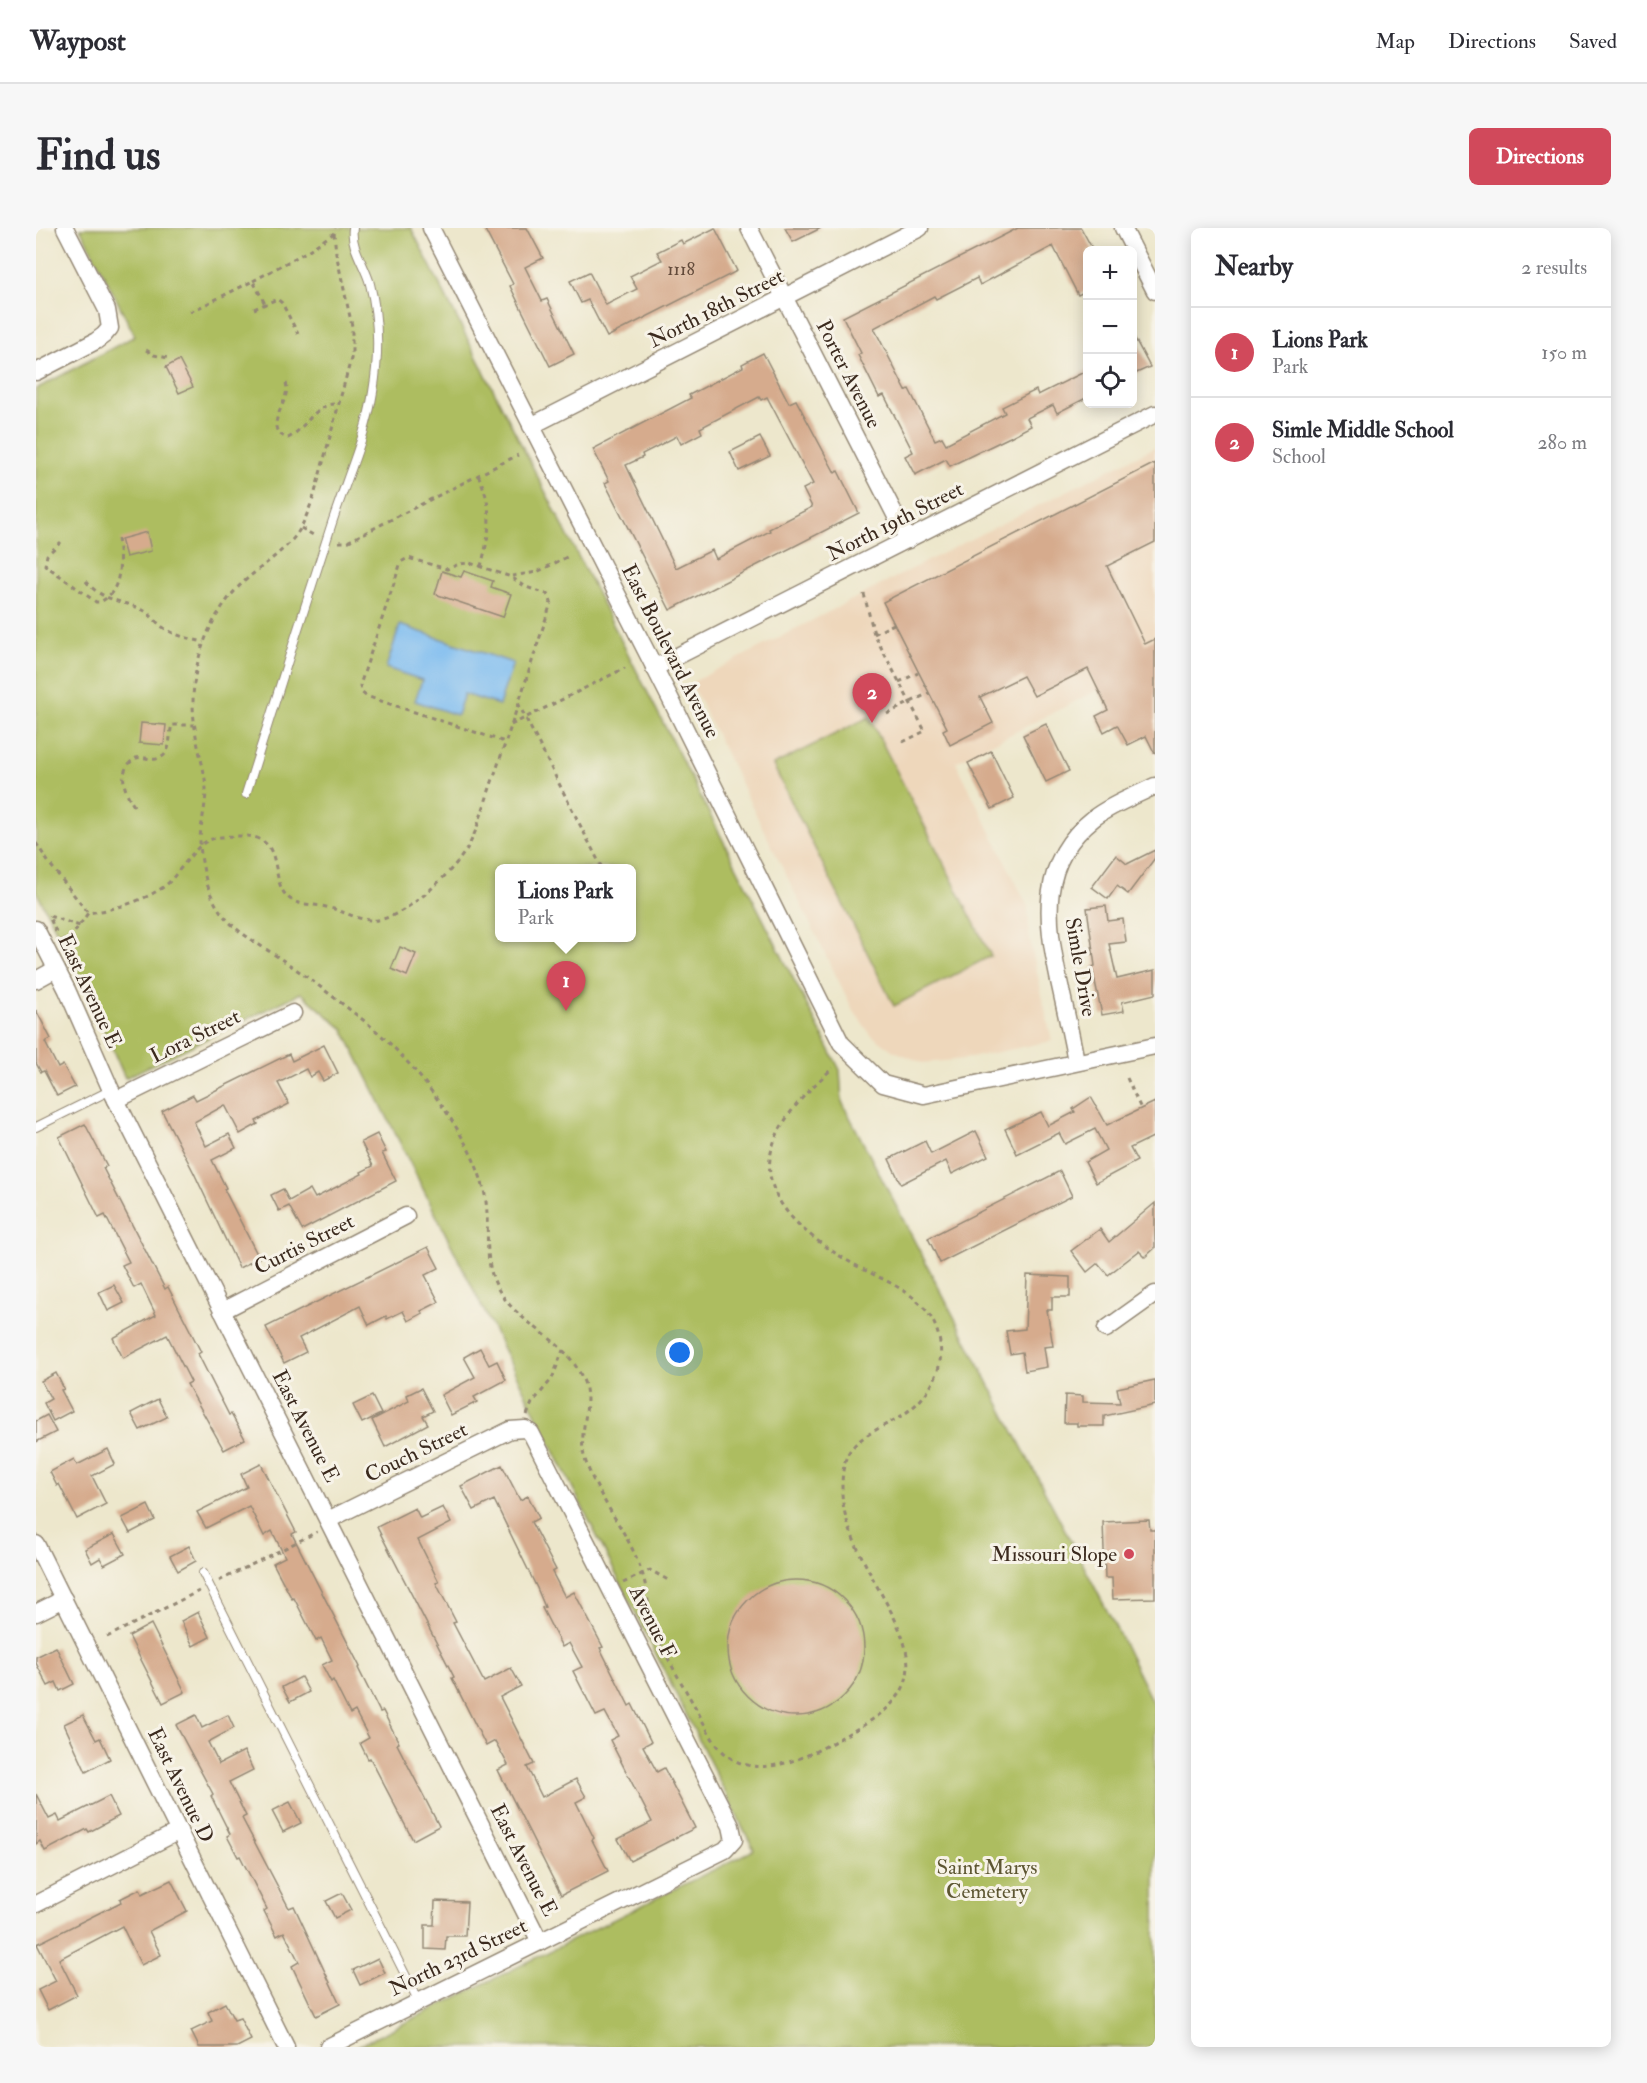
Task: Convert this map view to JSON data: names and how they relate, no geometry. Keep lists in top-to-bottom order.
{
  "streets": {
    "street": [
      "North 18th Street",
      "Porter Avenue",
      "North 19th Street",
      "East Boulevard Avenue",
      "Simle Drive",
      "East Avenue E",
      "Lora Street",
      "Curtis Street",
      "Couch Street",
      "Avenue F",
      "East Avenue D",
      "North 23rd Street"
    ]
  },
  "crossings": [
    ["North 18th Street", "Porter Avenue"],
    ["North 18th Street", "East Boulevard Avenue"],
    ["Porter Avenue", "North 19th Street"],
    ["North 19th Street", "East Boulevard Avenue"],
    ["East Boulevard Avenue", "Simle Drive"],
    ["East Avenue E", "Lora Street"],
    ["East Avenue E", "Curtis Street"],
    ["East Avenue E", "Couch Street"],
    ["East Avenue E", "North 23rd Street"],
    ["Couch Street", "Avenue F"],
    ["Avenue F", "North 23rd Street"]
  ],
  "parks": ["Saint Marys Cemetery"],
  "places": ["Missouri Slope"],
  "house_numbers": ["1118"],
  "page": {
    "header": "Waypost",
    "nav": ["Map", "Directions", "Saved"],
    "buttons": "Directions",
    "title": "Find us",
    "heading": ["Nearby", "2 results"],
    "map_buttons": ["+", "−"],
    "list": [
      {
        "mark": "1",
        "name": "Lions Park",
        "note": "Park",
        "value": "150 m"
      },
      {
        "mark": "2",
        "name": "Simle Middle School",
        "note": "School",
        "value": "280 m"
      }
    ],
    "pins": ["2", "1"],
    "popup": ["Lions Park", "Park"]
  }
}
